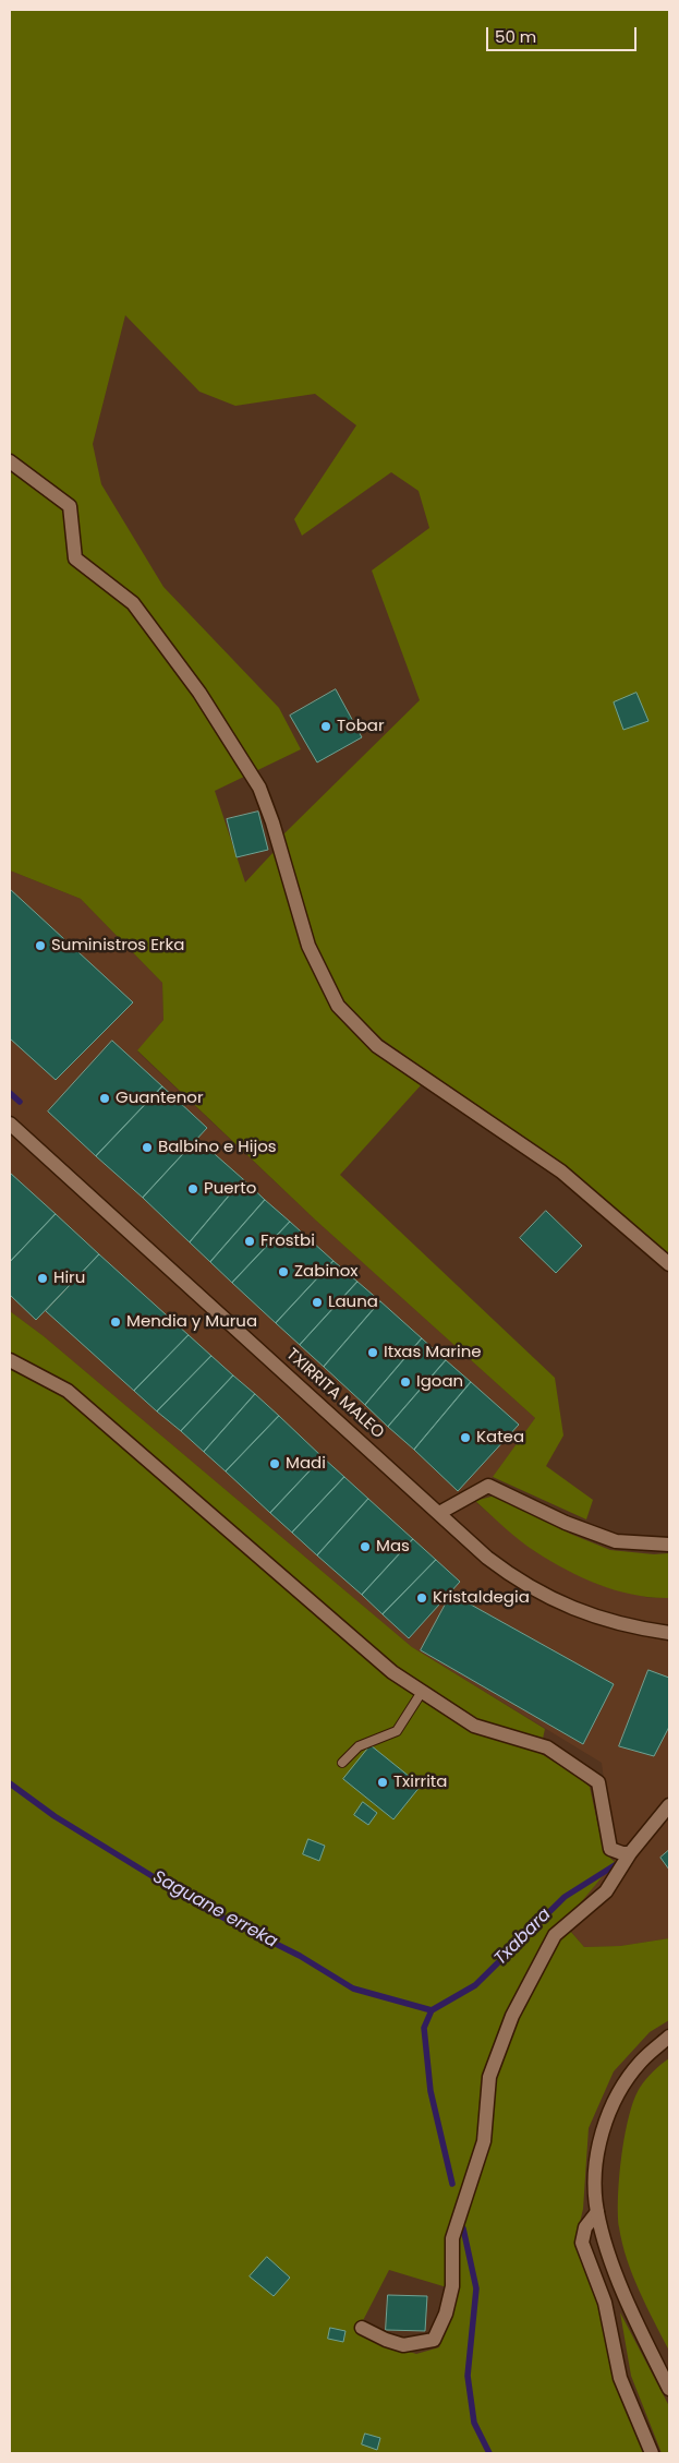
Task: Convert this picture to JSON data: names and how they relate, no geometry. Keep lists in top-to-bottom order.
{
  "streets": {
    "street": ["TXIRRITA MALEO"]
  },
  "water": ["Saguane erreka", "Txabara"],
  "places": [
    "Tobar",
    "Suministros Erka",
    "Guantenor",
    "Balbino e Hijos",
    "Puerto",
    "Frostbi",
    "Zabinox",
    "Hiru",
    "Launa",
    "Mendia y Murua",
    "Itxas Marine",
    "Igoan",
    "Katea",
    "Madi",
    "Mas",
    "Kristaldegia",
    "Txirrita"
  ],
  "scale_bar": "50 m"
}
